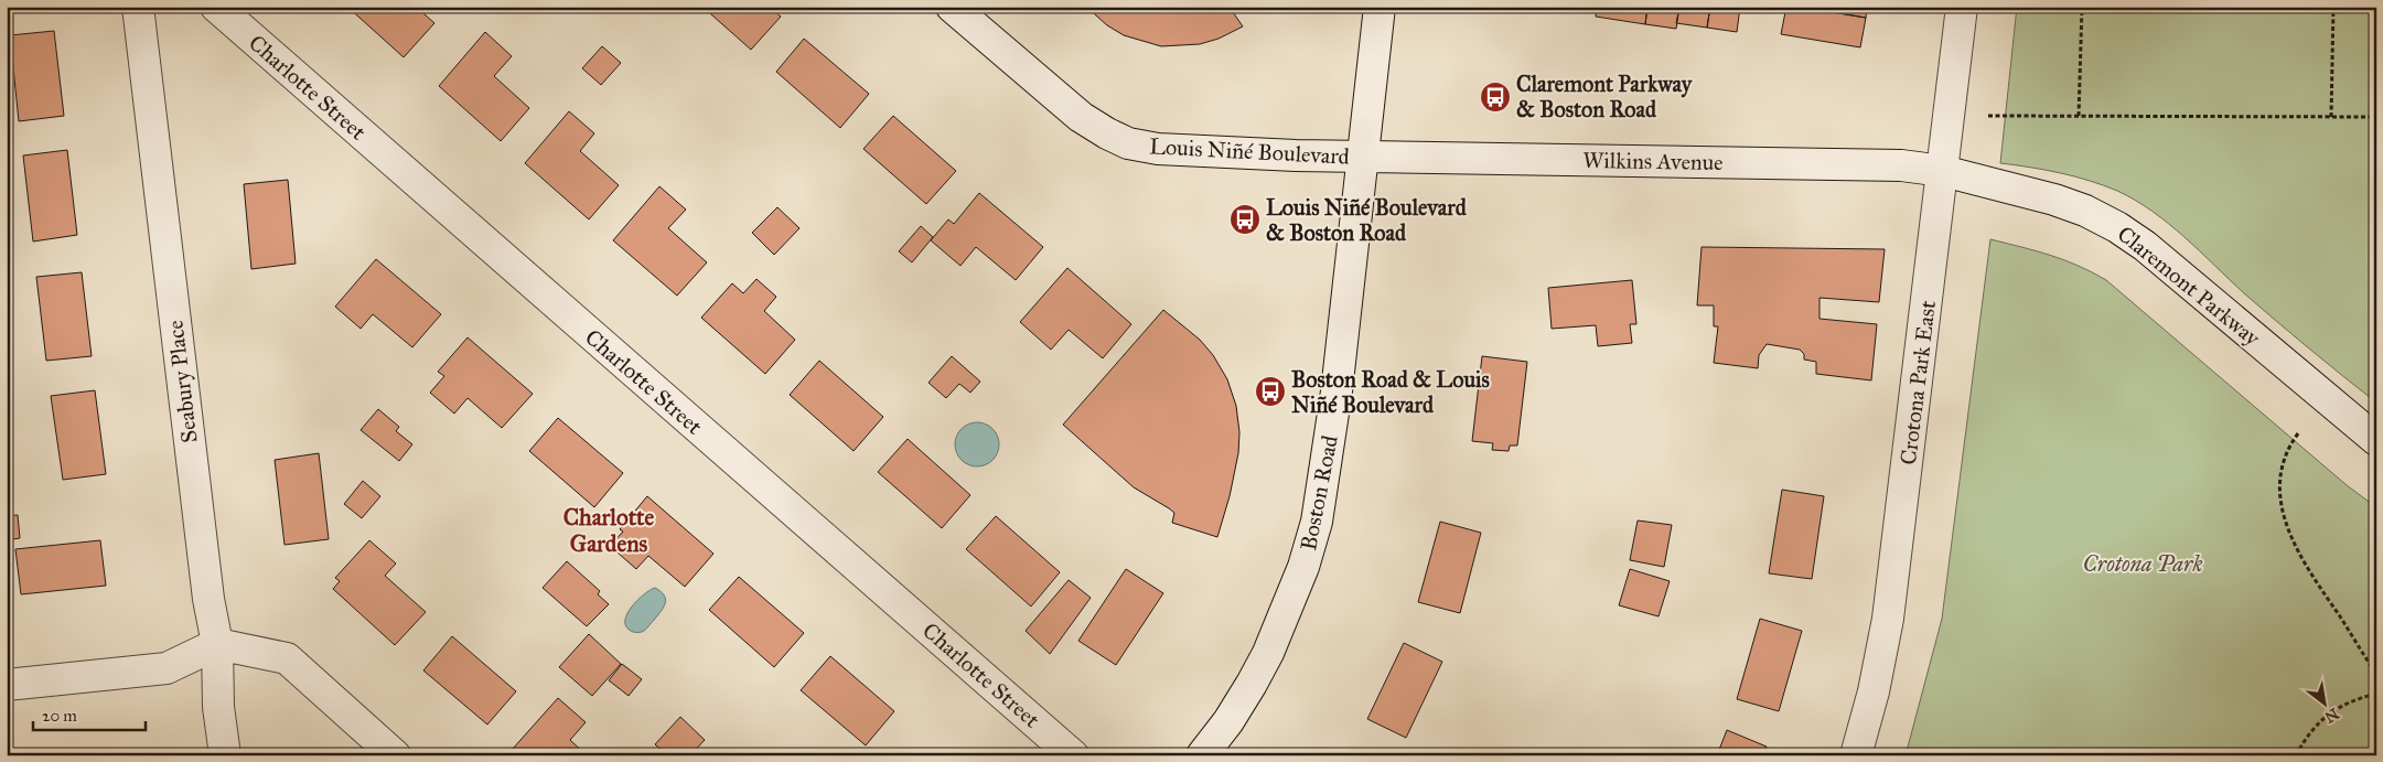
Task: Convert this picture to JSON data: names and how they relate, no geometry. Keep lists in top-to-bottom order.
{
  "streets": {
    "street": [
      "Charlotte Street",
      "Louis Niñé Boulevard",
      "Wilkins Avenue",
      "Claremont Parkway",
      "Seabury Place",
      "Crotona Park East",
      "Boston Road"
    ]
  },
  "crossings": [
    ["Louis Niñé Boulevard", "Wilkins Avenue"],
    ["Louis Niñé Boulevard", "Boston Road"],
    ["Wilkins Avenue", "Claremont Parkway"],
    ["Wilkins Avenue", "Crotona Park East"],
    ["Wilkins Avenue", "Boston Road"],
    ["Claremont Parkway", "Crotona Park East"]
  ],
  "districts": ["Charlotte Gardens"],
  "parks": ["Crotona Park"],
  "places": {
    "bus stop": ["Claremont Parkway & Boston Road", "Louis Niñé Boulevard & Boston Road", "Boston Road & Louis Niñé Boulevard"]
  },
  "scale_bar": "20 m",
  "north": "bottom right"
}
